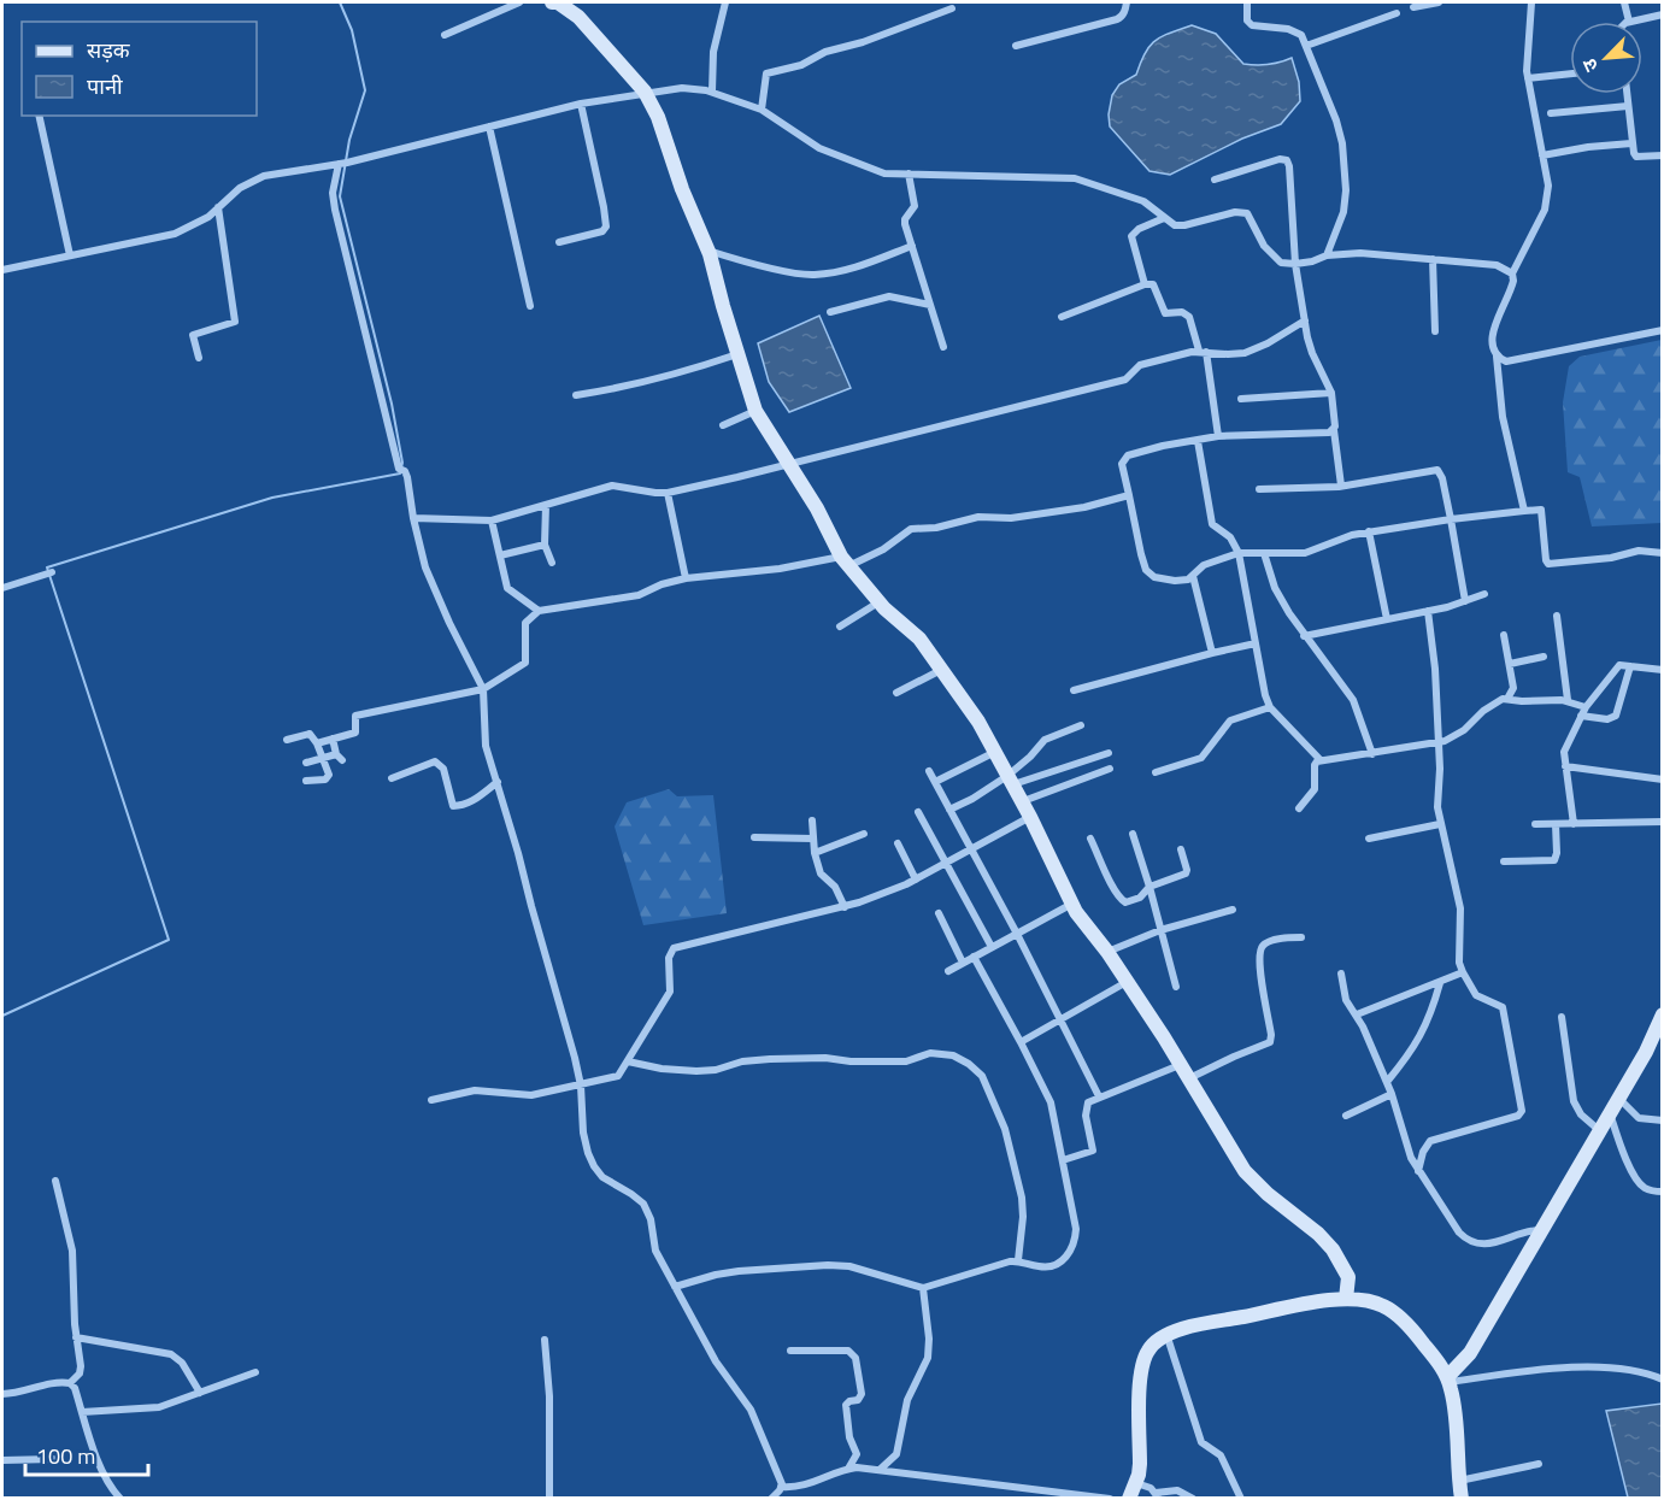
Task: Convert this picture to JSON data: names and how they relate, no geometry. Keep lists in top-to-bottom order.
{
  "legend": ["सड़क", "पानी"],
  "scale_bar": "100 m",
  "north": "bottom left"
}
